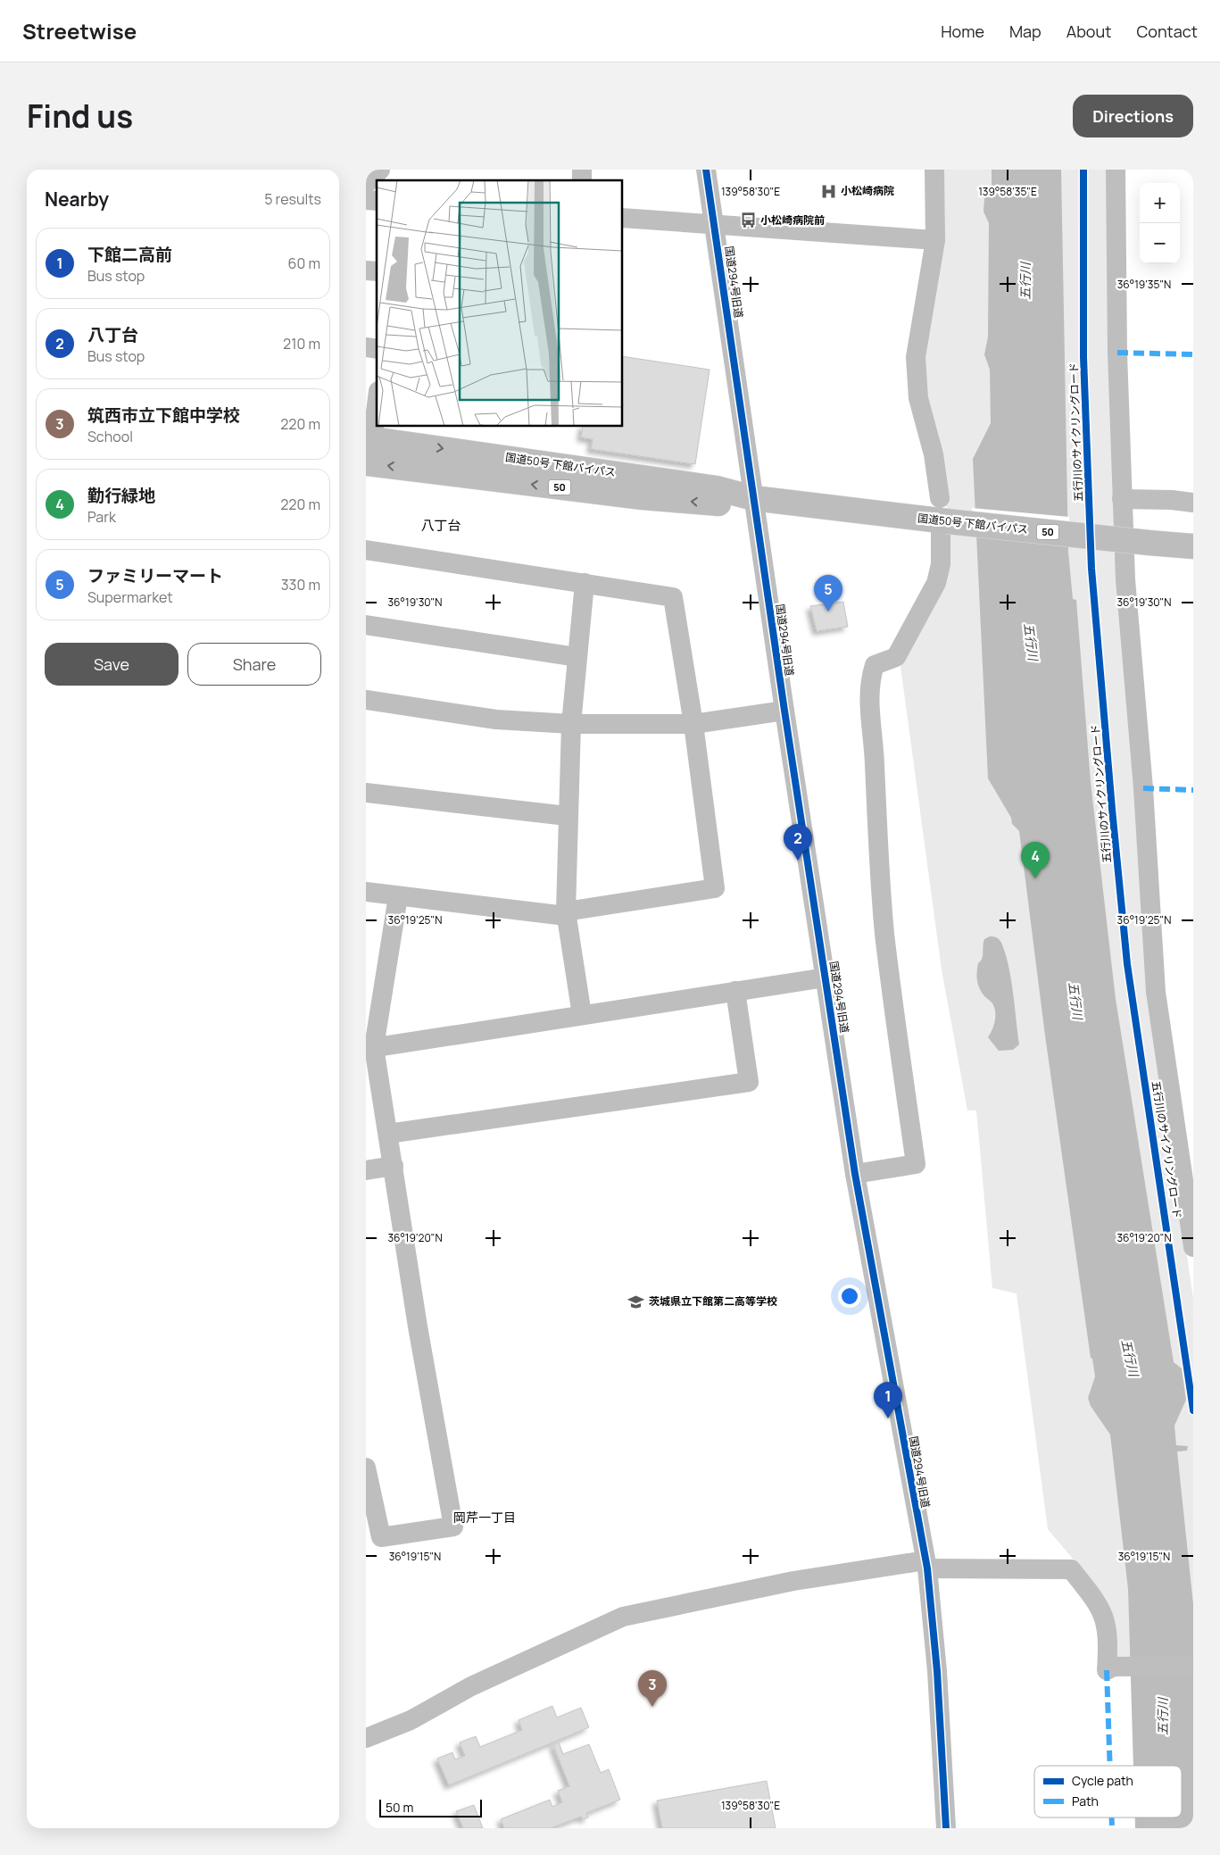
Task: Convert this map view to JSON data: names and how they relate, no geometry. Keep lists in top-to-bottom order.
{
  "streets": {
    "highway": ["国道50号 下館バイパス", "50"],
    "street": ["国道294号旧道"],
    "cycle path": ["五行川のサイクリングロード"]
  },
  "crossings": [
    ["国道294号旧道", "国道50号 下館バイパス"]
  ],
  "districts": ["八丁台", "岡芹一丁目"],
  "water": ["五行川"],
  "places": {
    "hospital": ["小松崎病院"],
    "bus stop": ["小松崎病院前"],
    "school or university": ["茨城県立下館第二高等学校"]
  },
  "legend": ["Cycle path", "Path"],
  "scale_bar": "50 m",
  "page": {
    "header": "Streetwise",
    "nav": [
      "Home",
      "Map",
      "About",
      "Contact"
    ],
    "title": "Find us",
    "buttons": [
      "Directions",
      ["Save", "Share"]
    ],
    "heading": ["Nearby", "5 results"],
    "map_buttons": ["+", "−"],
    "list": [
      {
        "mark": "1",
        "name": "下館二高前",
        "note": "Bus stop",
        "value": "60 m"
      },
      {
        "mark": "2",
        "name": "八丁台",
        "note": "Bus stop",
        "value": "210 m"
      },
      {
        "mark": "3",
        "name": "筑西市立下館中学校",
        "note": "School",
        "value": "220 m"
      },
      {
        "mark": "4",
        "name": "勤行緑地",
        "note": "Park",
        "value": "220 m"
      },
      {
        "mark": "5",
        "name": "ファミリーマート",
        "note": "Supermarket",
        "value": "330 m"
      }
    ],
    "pins": [
      "5",
      "2",
      "4",
      "1",
      "3"
    ],
    "scale": "50 m"
  },
  "coordinates": [
    "139°58'30\"E",
    "139°58'35\"E",
    "36°19'35\"N",
    "36°19'30\"N",
    "36°19'25\"N",
    "36°19'20\"N",
    "36°19'15\"N"
  ]
}
